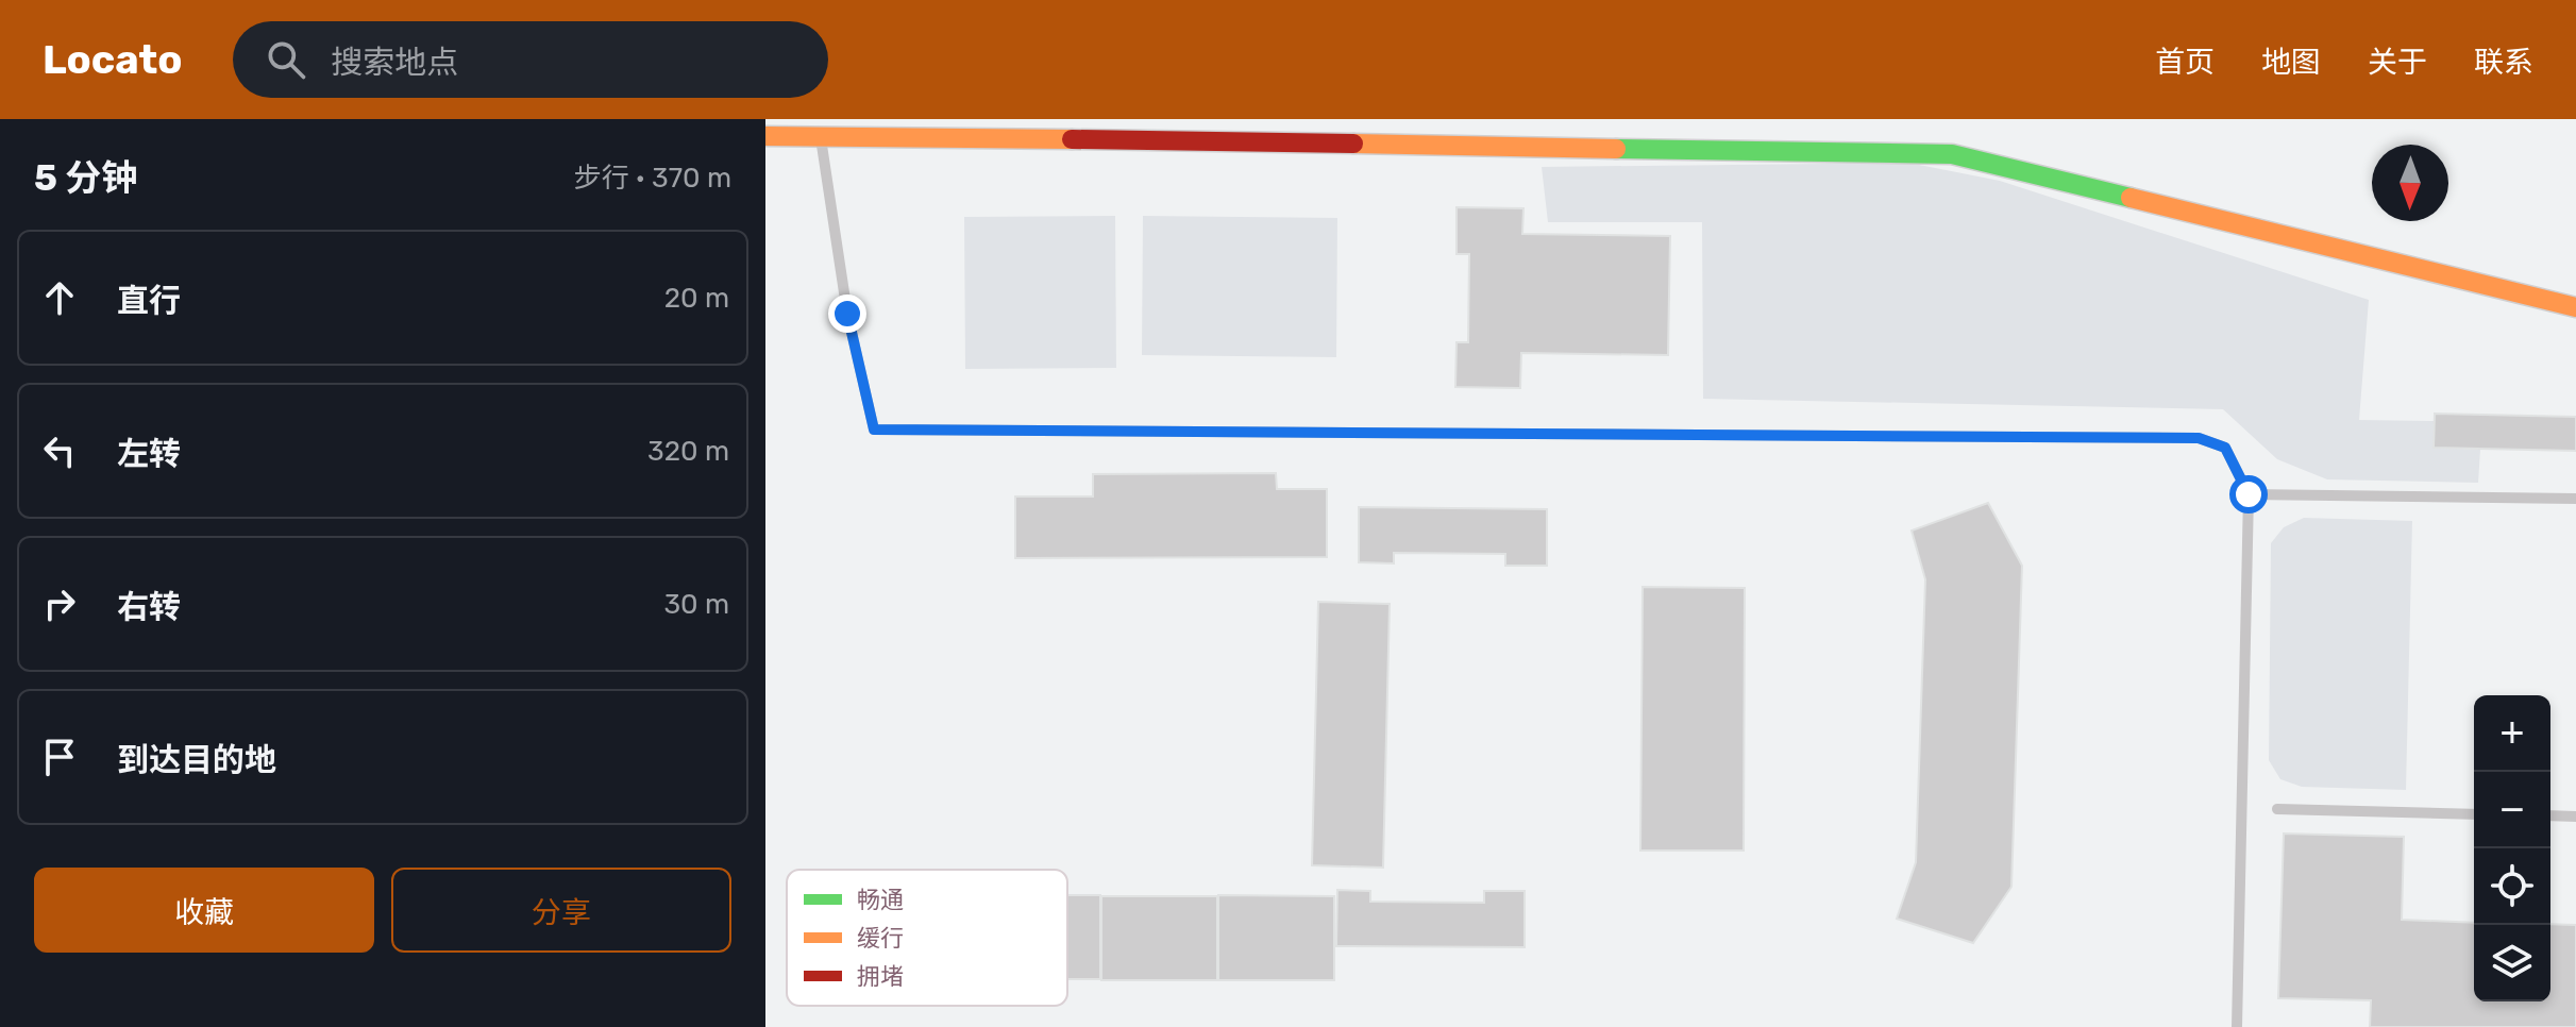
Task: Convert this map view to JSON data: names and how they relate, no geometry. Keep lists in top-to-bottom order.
{
  "legend": ["畅通", "缓行", "拥堵"],
  "north": "bottom",
  "page": {
    "header": "Locato",
    "search": "搜索地点",
    "nav": [
      "首页",
      "地图",
      "关于",
      "联系"
    ],
    "heading": ["5 分钟", "步行 · 370 m"],
    "list": [
      ["直行", "20 m"],
      ["左转", "320 m"],
      ["右转", "30 m"],
      "到达目的地"
    ],
    "map_buttons": ["+", "−"],
    "buttons": ["收藏", "分享"]
  }
}
